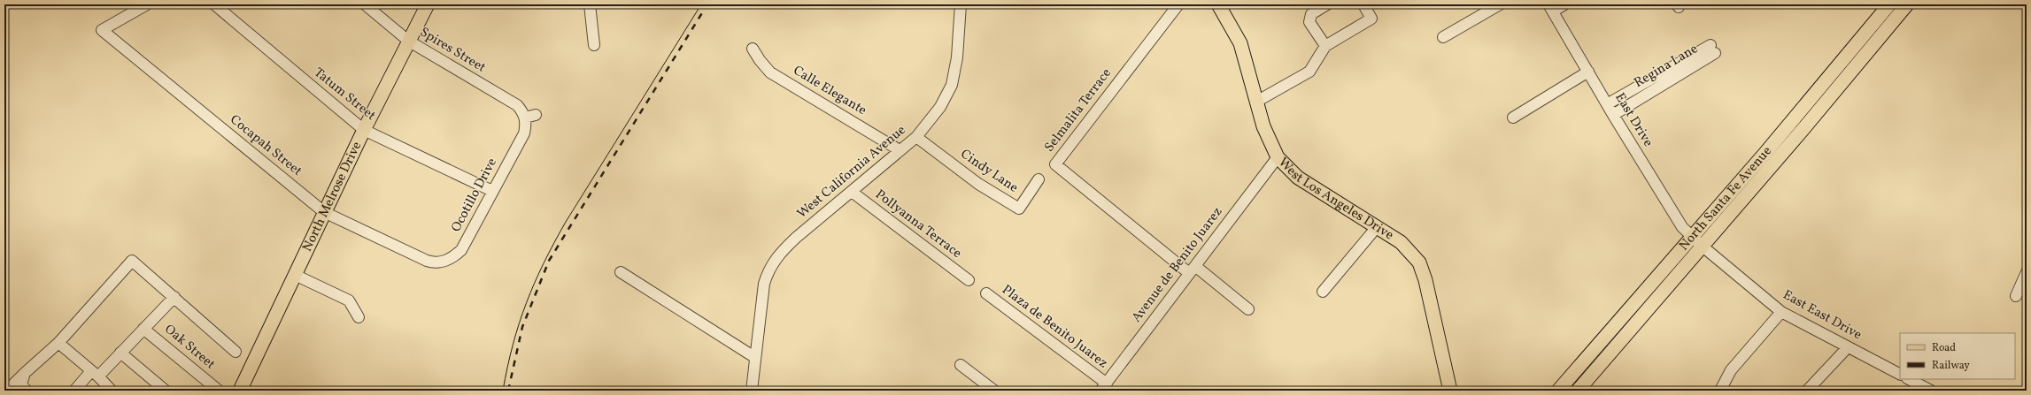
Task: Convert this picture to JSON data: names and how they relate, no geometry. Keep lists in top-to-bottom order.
{
  "streets": {
    "main road": ["North Melrose Drive", "West Los Angeles Drive", "North Santa Fe Avenue"],
    "street": [
      "Spires Street",
      "Regina Lane",
      "Calle Elegante",
      "Tatum Street",
      "Selmalita Terrace",
      "East Drive",
      "Cocapah Street",
      "Cindy Lane",
      "West California Avenue",
      "Ocotillo Drive",
      "Pollyanna Terrace",
      "Avenue de Benito Juarez",
      "East East Drive",
      "Plaza de Benito Juarez",
      "Oak Street"
    ]
  },
  "crossings": [
    ["Spires Street", "Ocotillo Drive"],
    ["Spires Street", "North Melrose Drive"],
    ["Regina Lane", "East Drive"],
    ["Calle Elegante", "West California Avenue"],
    ["Tatum Street", "Ocotillo Drive"],
    ["Tatum Street", "North Melrose Drive"],
    ["Selmalita Terrace", "Avenue de Benito Juarez"],
    ["East Drive", "North Santa Fe Avenue"],
    ["East Drive", "East East Drive"],
    ["Cocapah Street", "Ocotillo Drive"],
    ["Cocapah Street", "North Melrose Drive"],
    ["Cindy Lane", "West California Avenue"],
    ["West California Avenue", "Pollyanna Terrace"],
    ["West Los Angeles Drive", "Avenue de Benito Juarez"],
    ["North Santa Fe Avenue", "East East Drive"],
    ["Avenue de Benito Juarez", "Plaza de Benito Juarez"]
  ],
  "legend": ["Road", "Railway"]
}
